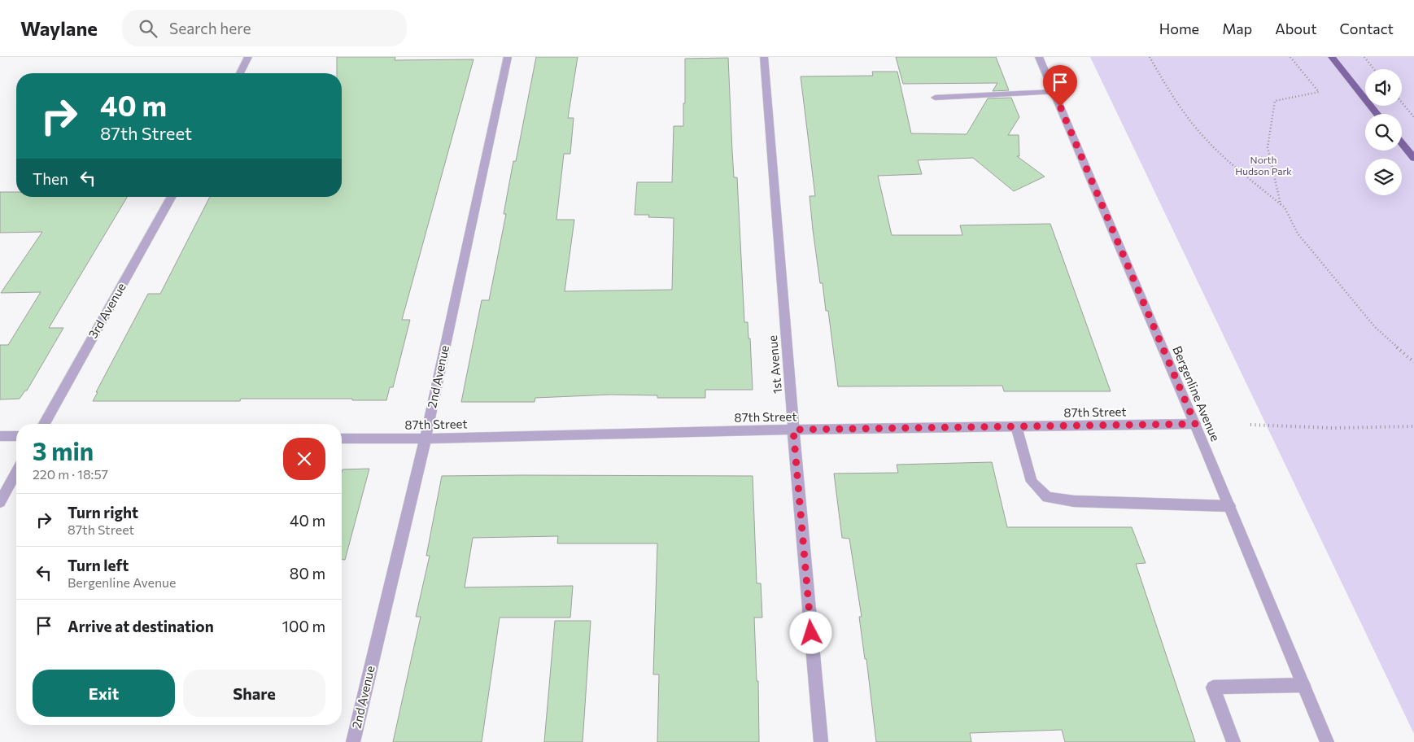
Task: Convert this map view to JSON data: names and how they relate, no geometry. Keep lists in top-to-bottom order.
{
  "streets": {
    "street": [
      "3rd Avenue",
      "1st Avenue",
      "2nd Avenue",
      "Bergenline Avenue",
      "87th Street"
    ]
  },
  "crossings": [
    ["1st Avenue", "87th Street"],
    ["2nd Avenue", "87th Street"],
    ["Bergenline Avenue", "87th Street"]
  ],
  "parks": ["North Hudson Park"],
  "page": {
    "header": "Waylane",
    "search": "Search here",
    "nav": [
      "Home",
      "Map",
      "About",
      "Contact"
    ],
    "turn": ["40 m", "87th Street"],
    "then": "Then",
    "heading": ["3 min", "220 m · 18:57"],
    "list": [
      {
        "name": "Turn right",
        "note": "87th Street",
        "value": "40 m"
      },
      {
        "name": "Turn left",
        "note": "Bergenline Avenue",
        "value": "80 m"
      },
      {
        "name": "Arrive at destination",
        "value": "100 m"
      }
    ],
    "buttons": ["Exit", "Share"]
  }
}
